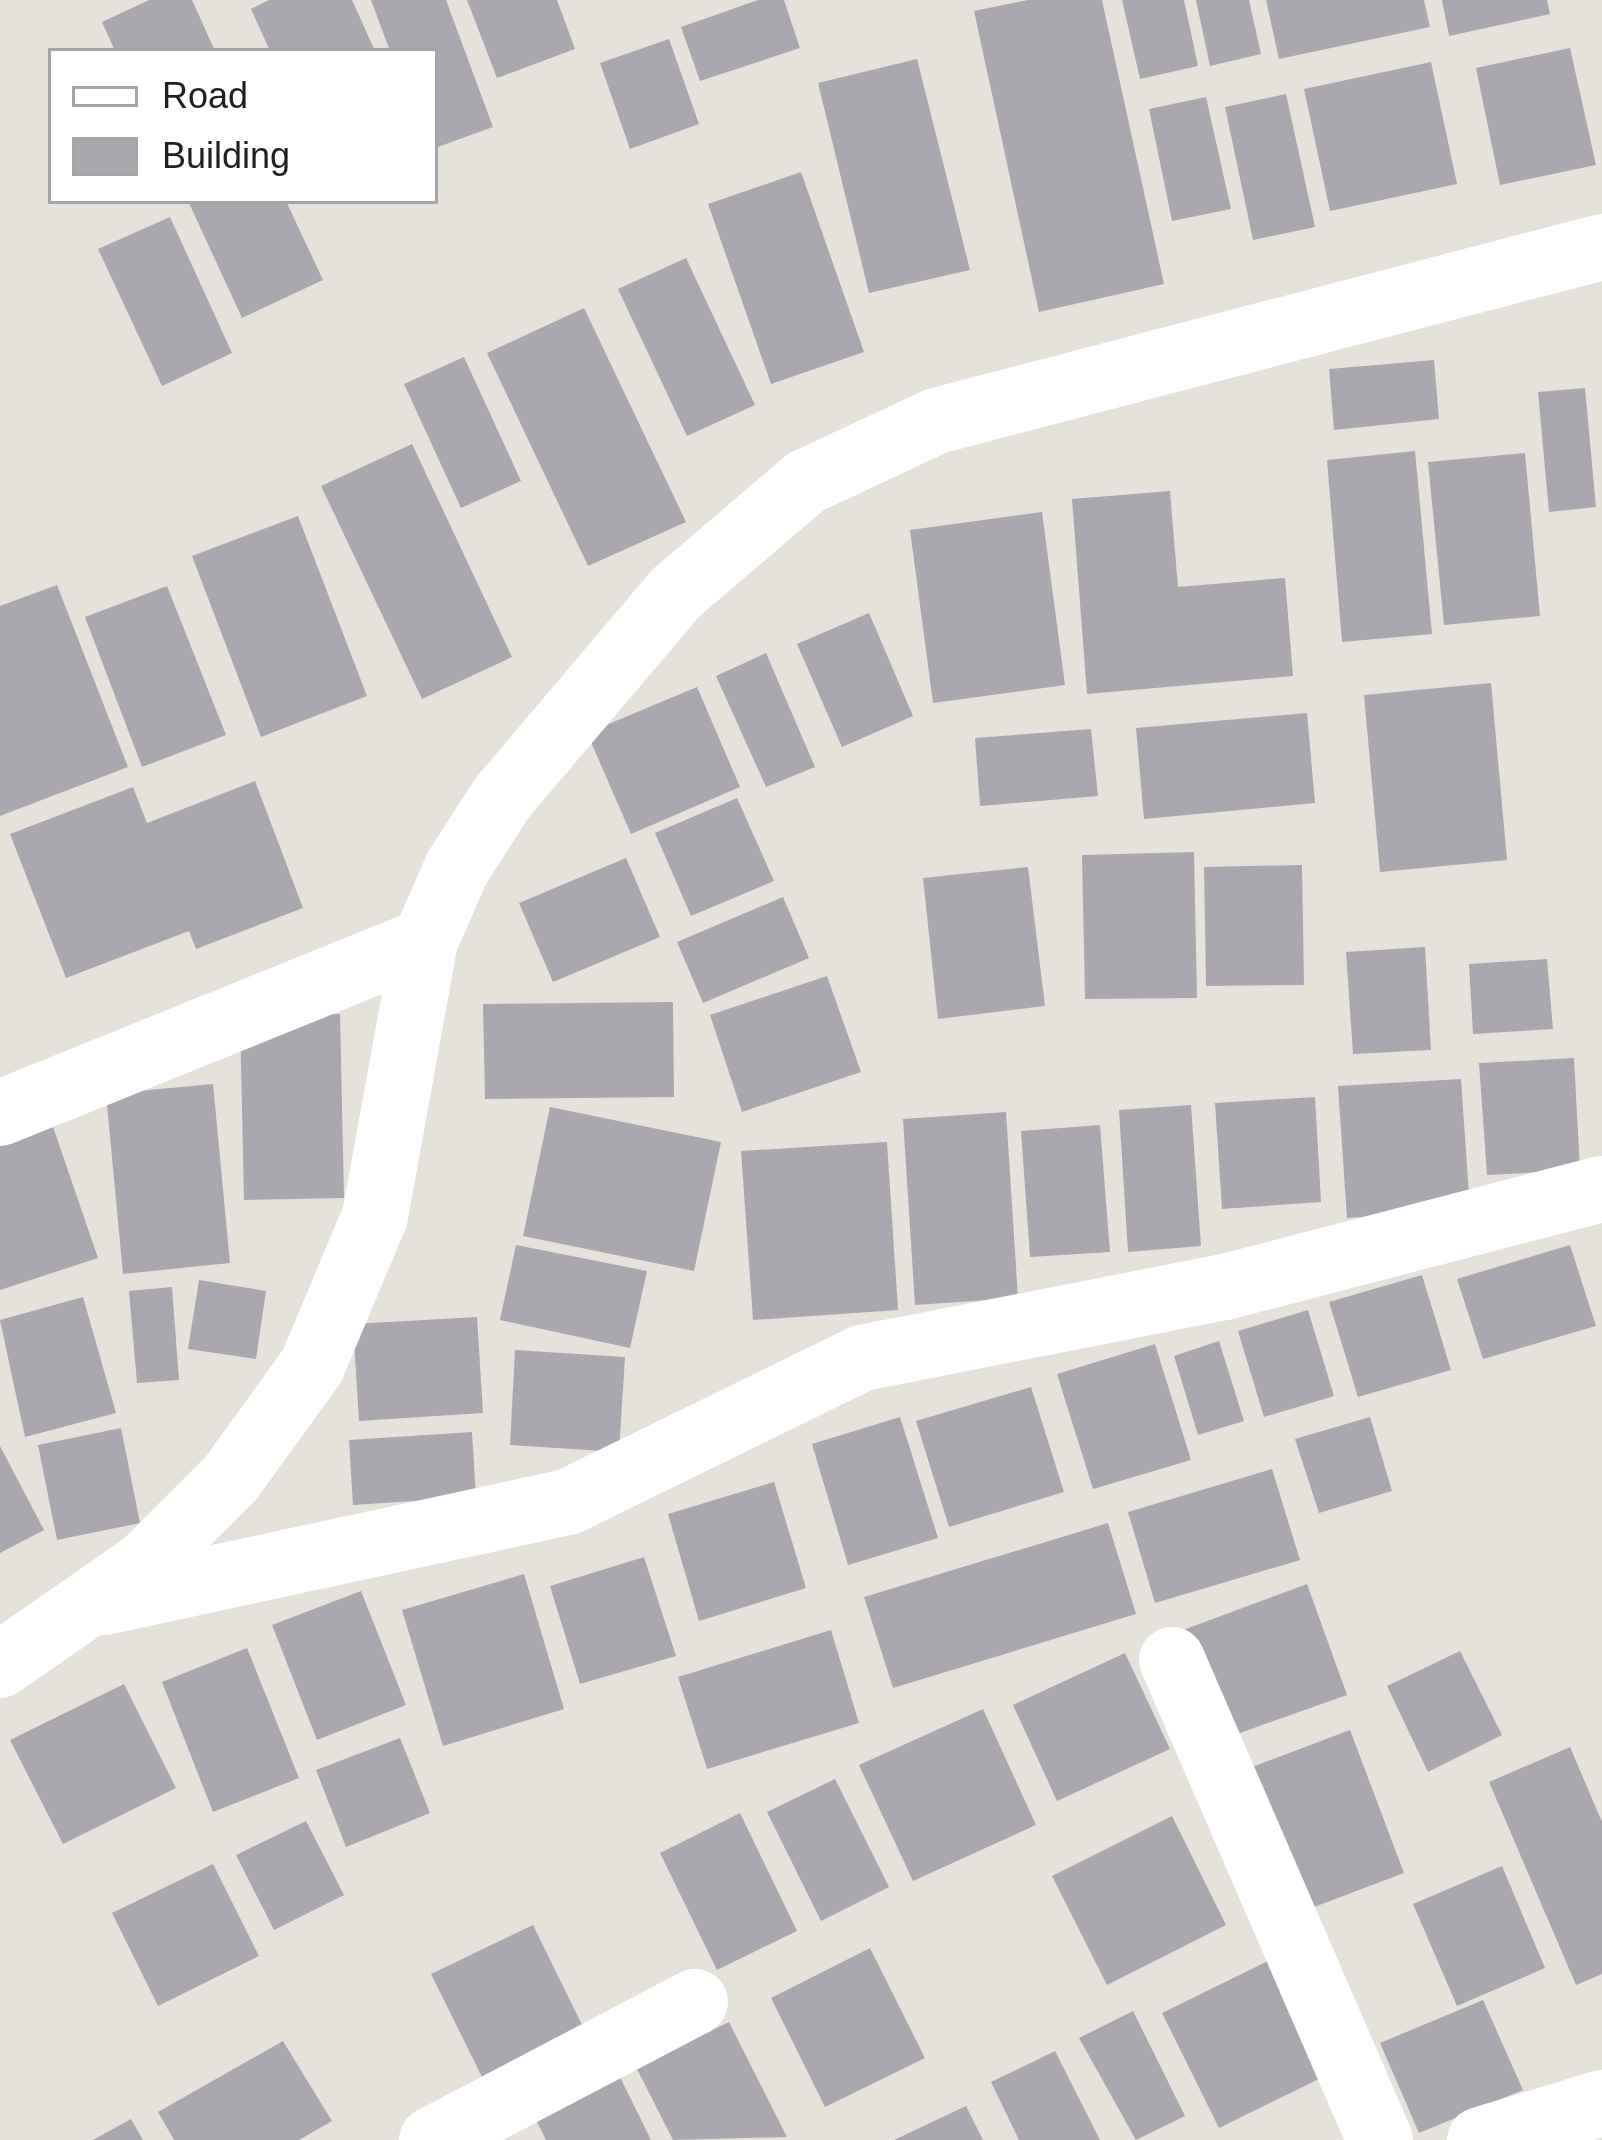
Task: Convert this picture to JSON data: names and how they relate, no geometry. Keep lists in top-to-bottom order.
{
  "legend": ["Road", "Building"]
}
